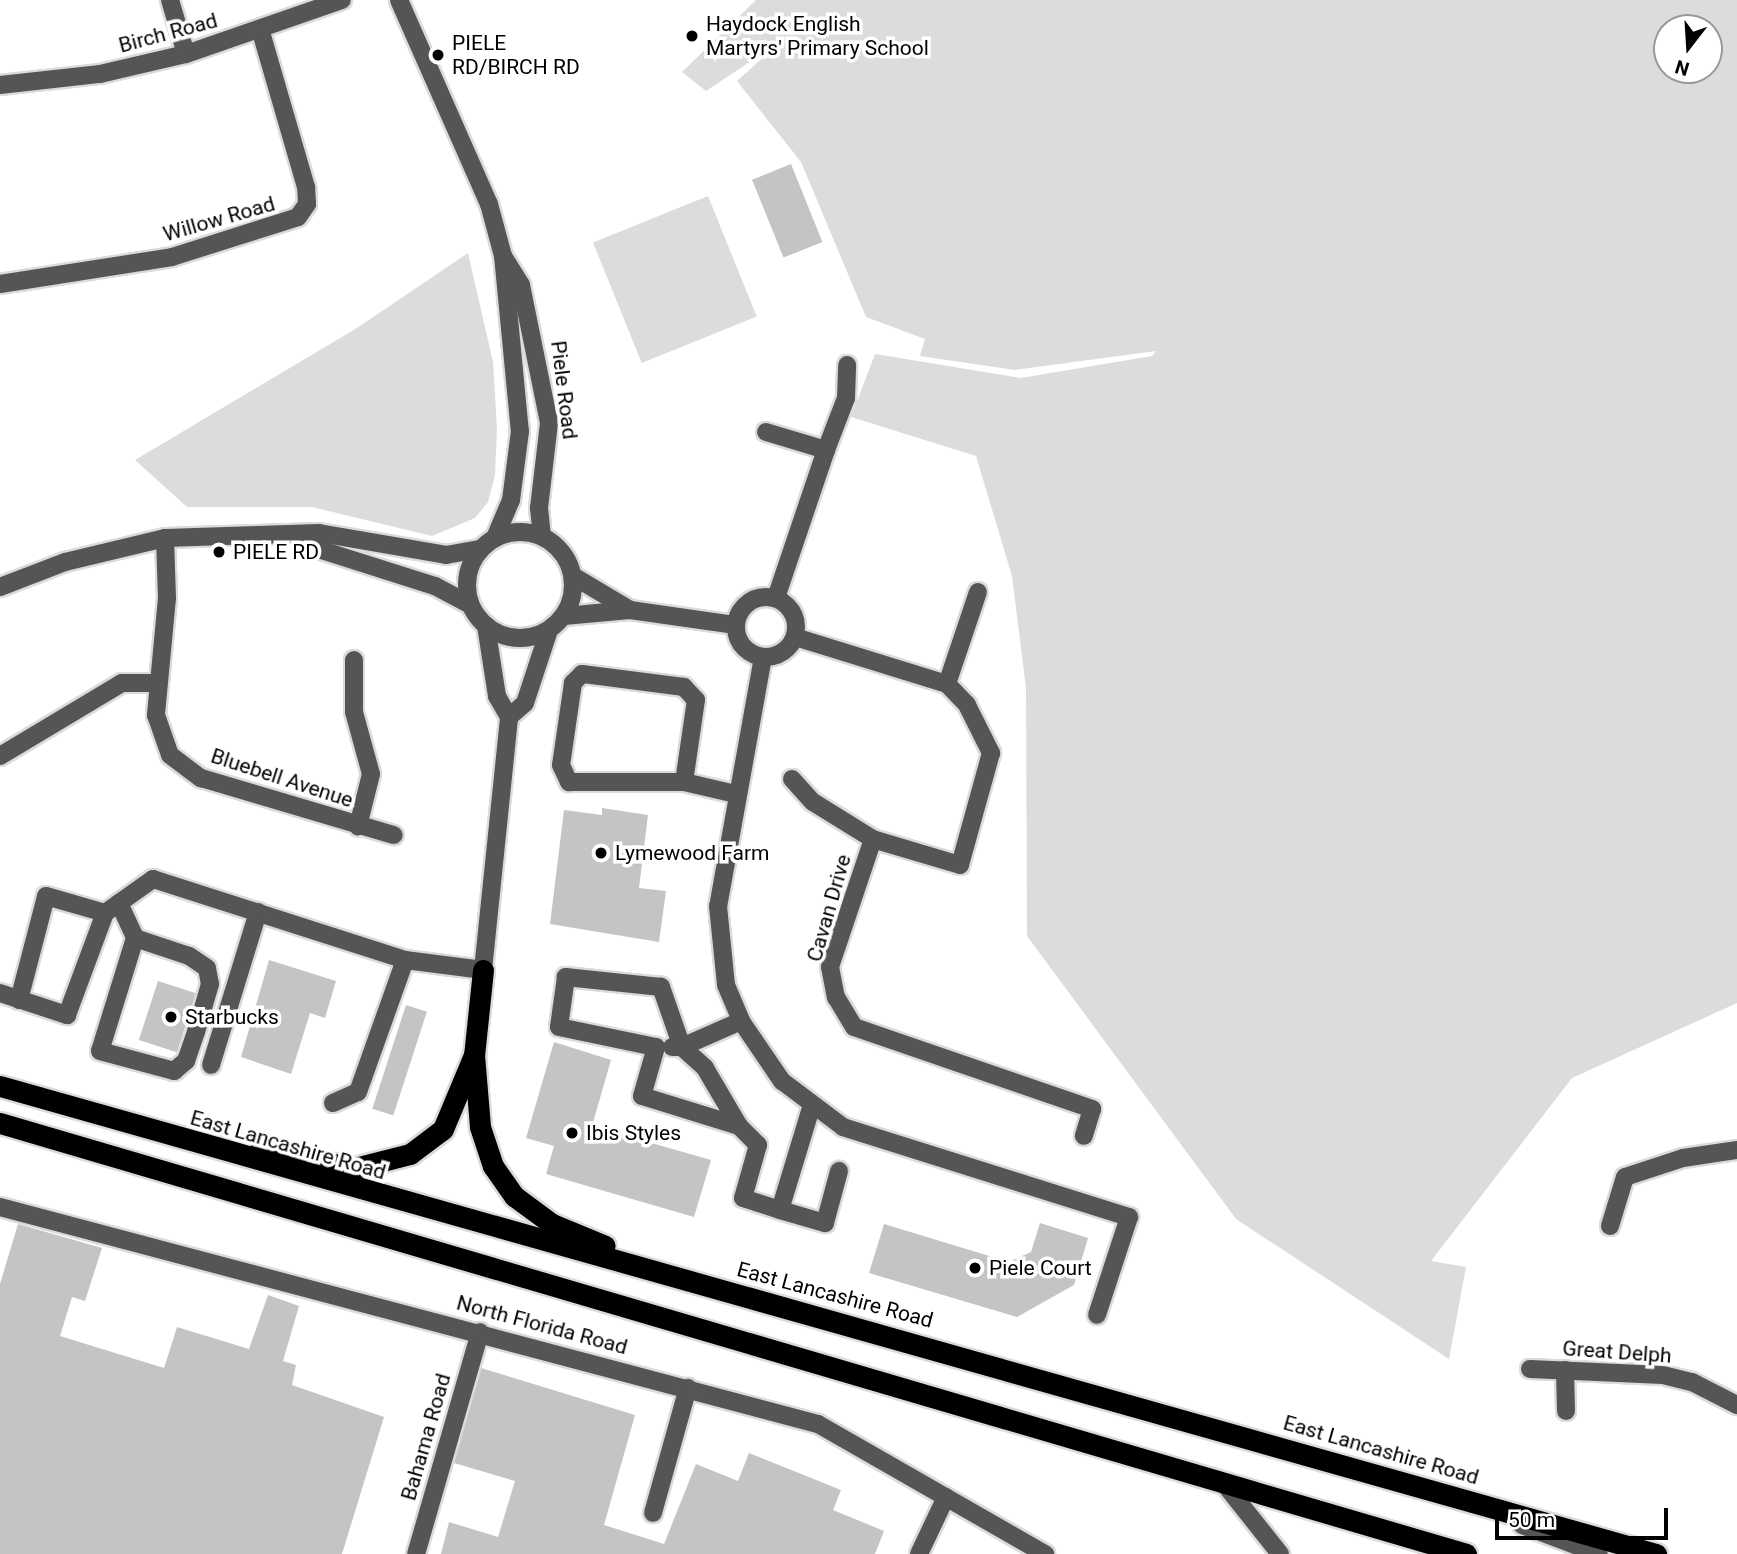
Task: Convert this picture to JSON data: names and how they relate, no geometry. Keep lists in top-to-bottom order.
{
  "streets": {
    "highway": ["East Lancashire Road"],
    "street": [
      "Birch Road",
      "Willow Road",
      "Piele Road",
      "Bluebell Avenue",
      "Cavan Drive",
      "North Florida Road",
      "Great Delph",
      "Bahama Road"
    ]
  },
  "crossings": [
    ["Birch Road", "Willow Road"],
    ["North Florida Road", "Bahama Road"]
  ],
  "places": [
    "Haydock English Martyrs' Primary School",
    "PIELE RD/BIRCH RD",
    "PIELE RD",
    "Lymewood Farm",
    "Starbucks",
    "Ibis Styles",
    "Piele Court"
  ],
  "scale_bar": "50 m",
  "north": "bottom"
}
